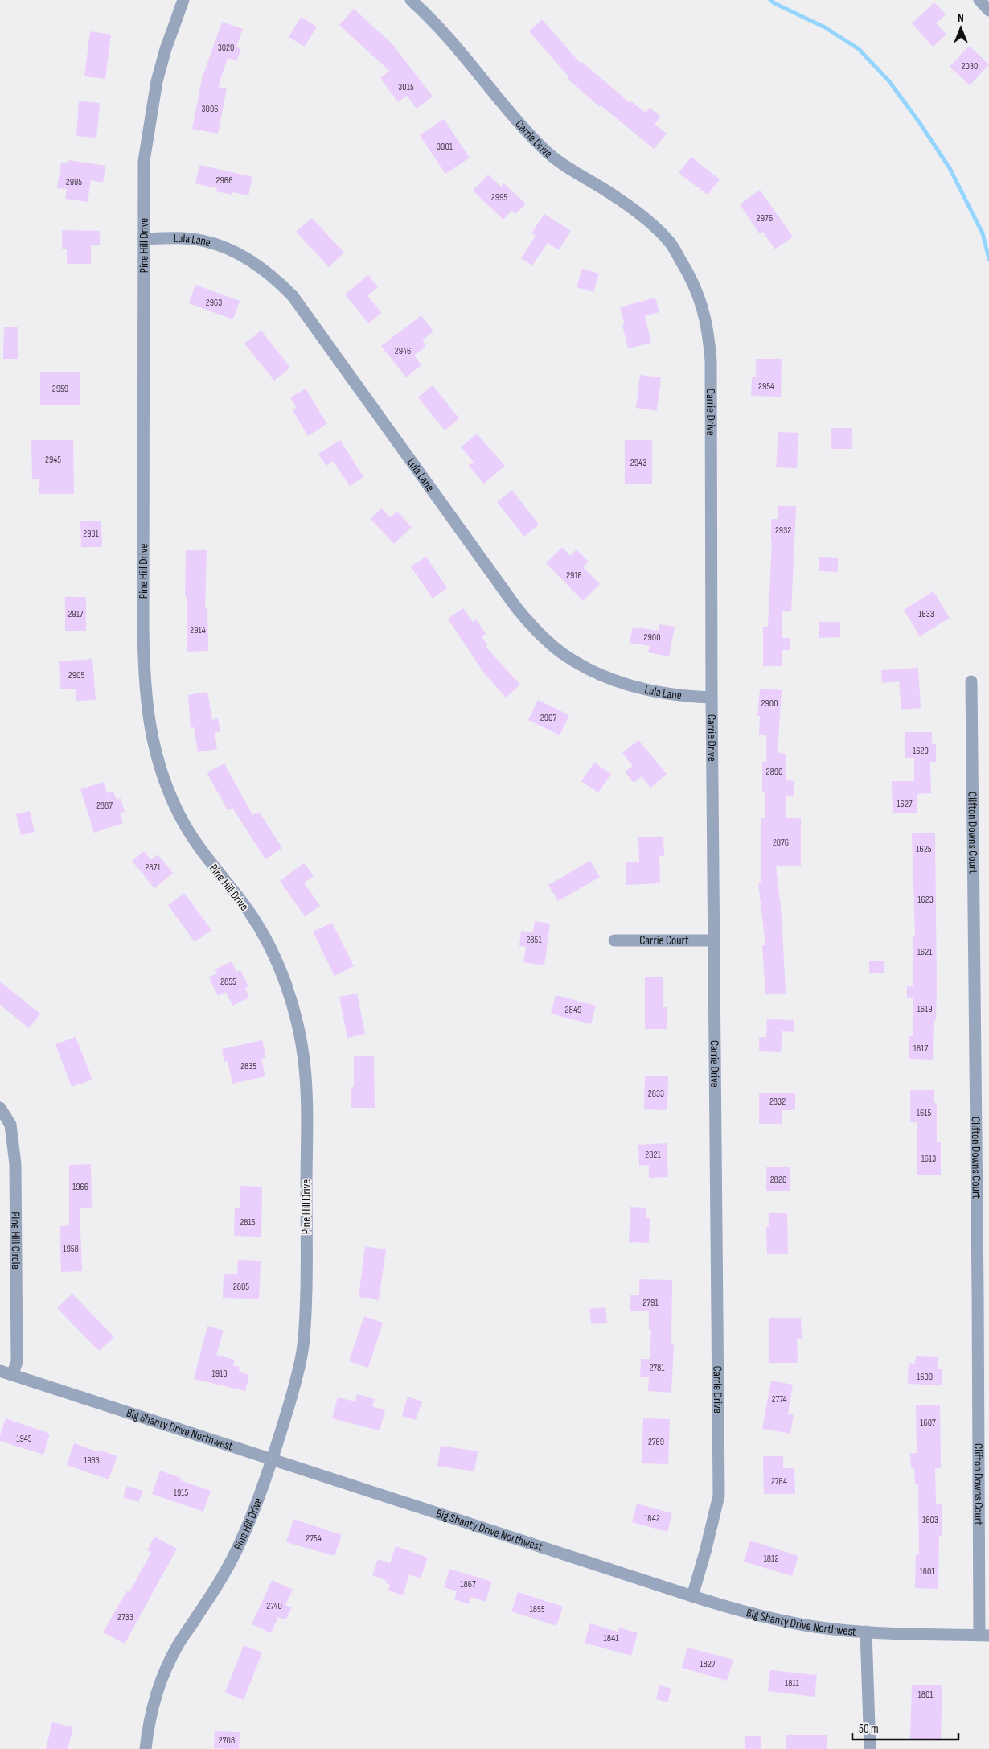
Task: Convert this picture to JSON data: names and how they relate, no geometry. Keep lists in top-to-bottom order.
{
  "streets": {
    "street": [
      "Carrie Drive",
      "Lula Lane",
      "Pine Hill Drive",
      "Clifton Downs Court",
      "Carrie Court",
      "Pine Hill Circle",
      "Big Shanty Drive Northwest"
    ]
  },
  "crossings": [
    ["Carrie Drive", "Lula Lane"],
    ["Carrie Drive", "Carrie Court"],
    ["Carrie Drive", "Big Shanty Drive Northwest"],
    ["Lula Lane", "Pine Hill Drive"],
    ["Pine Hill Drive", "Big Shanty Drive Northwest"],
    ["Clifton Downs Court", "Big Shanty Drive Northwest"],
    ["Pine Hill Circle", "Big Shanty Drive Northwest"]
  ],
  "house_numbers": [
    "3020",
    "2030",
    "3015",
    "3006",
    "3001",
    "2966",
    "2995",
    "2995",
    "2976",
    "2963",
    "2946",
    "2954",
    "2959",
    "2945",
    "2943",
    "2932",
    "2931",
    "2916",
    "2917",
    "1633",
    "2914",
    "2900",
    "2905",
    "2900",
    "2907",
    "1629",
    "2890",
    "1627",
    "2887",
    "2876",
    "1625",
    "2871",
    "1623",
    "2851",
    "1621",
    "2855",
    "1619",
    "2849",
    "1617",
    "2835",
    "2833",
    "2832",
    "1615",
    "2821",
    "1613",
    "2820",
    "1966",
    "2815",
    "1958",
    "2805",
    "2791",
    "2781",
    "1910",
    "1609",
    "2774",
    "1607",
    "1945",
    "2769",
    "1933",
    "2764",
    "1915",
    "1842",
    "1603",
    "2754",
    "1812",
    "1601",
    "1867",
    "2740",
    "1855",
    "2733",
    "1841",
    "1827",
    "1811",
    "1801",
    "2708"
  ],
  "scale_bar": "50 m",
  "north": "top"
}
